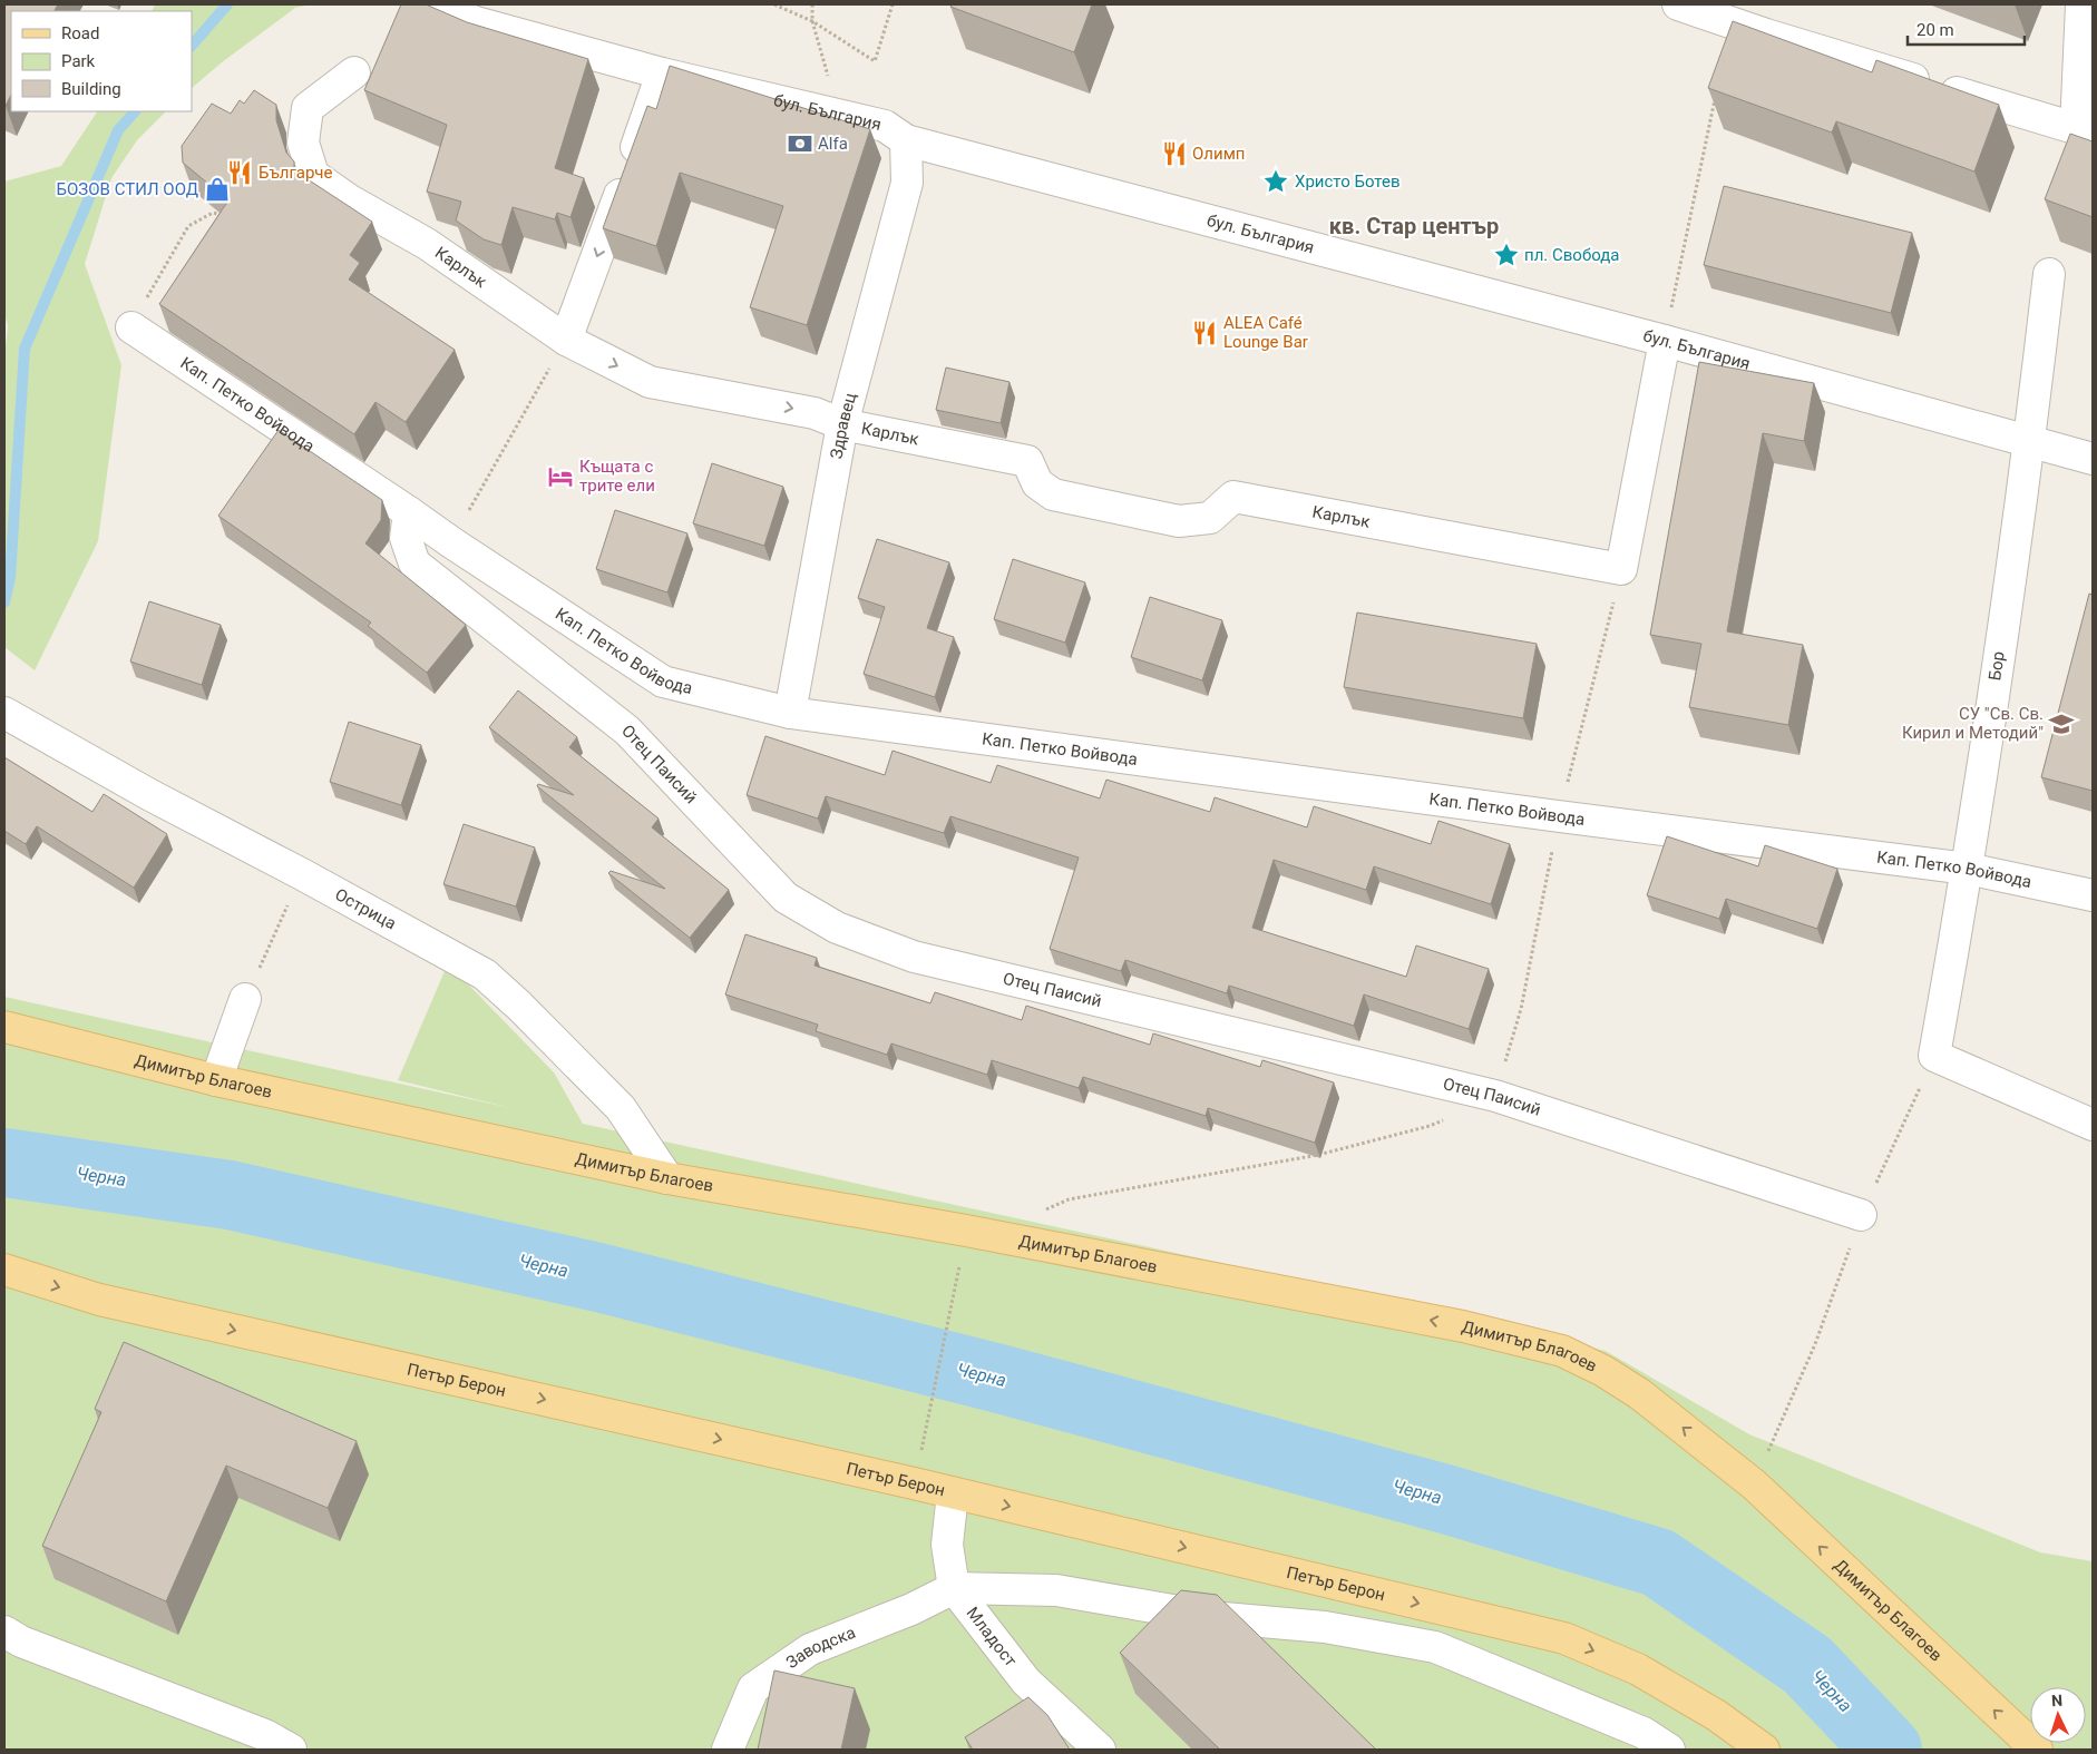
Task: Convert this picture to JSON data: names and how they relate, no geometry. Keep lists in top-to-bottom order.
{
  "streets": {
    "main road": ["Димитър Благоев", "Петър Берон"],
    "street": [
      "бул. България",
      "Карлък",
      "Кап. Петко Войвода",
      "Здравец",
      "Бор",
      "Отец Паисий",
      "Острица",
      "Младост",
      "Заводска"
    ]
  },
  "crossings": [
    ["бул. България", "Карлък"],
    ["бул. България", "Здравец"],
    ["бул. България", "Бор"],
    ["Карлък", "Здравец"],
    ["Кап. Петко Войвода", "Здравец"],
    ["Кап. Петко Войвода", "Бор"],
    ["Кап. Петко Войвода", "Отец Паисий"],
    ["Острица", "Димитър Благоев"],
    ["Петър Берон", "Младост"],
    ["Младост", "Заводска"]
  ],
  "one_way": ["Димитър Благоев", "Петър Берон"],
  "districts": ["кв. Стар център"],
  "water": ["Черна"],
  "places": {
    "bank": ["Alfa"],
    "restaurant": ["Олимп", "Българче", "ALEA Café Lounge Bar"],
    "place": ["Христо Ботев", "пл. Свобода"],
    "shop": ["БОЗОВ СТИЛ ООД"],
    "hotel": ["Къщата с трите ели"],
    "school or university": ["СУ \"Св. Св. Кирил и Методий\""]
  },
  "legend": ["Road", "Park", "Building"],
  "scale_bar": "20 m",
  "north": "top"
}
